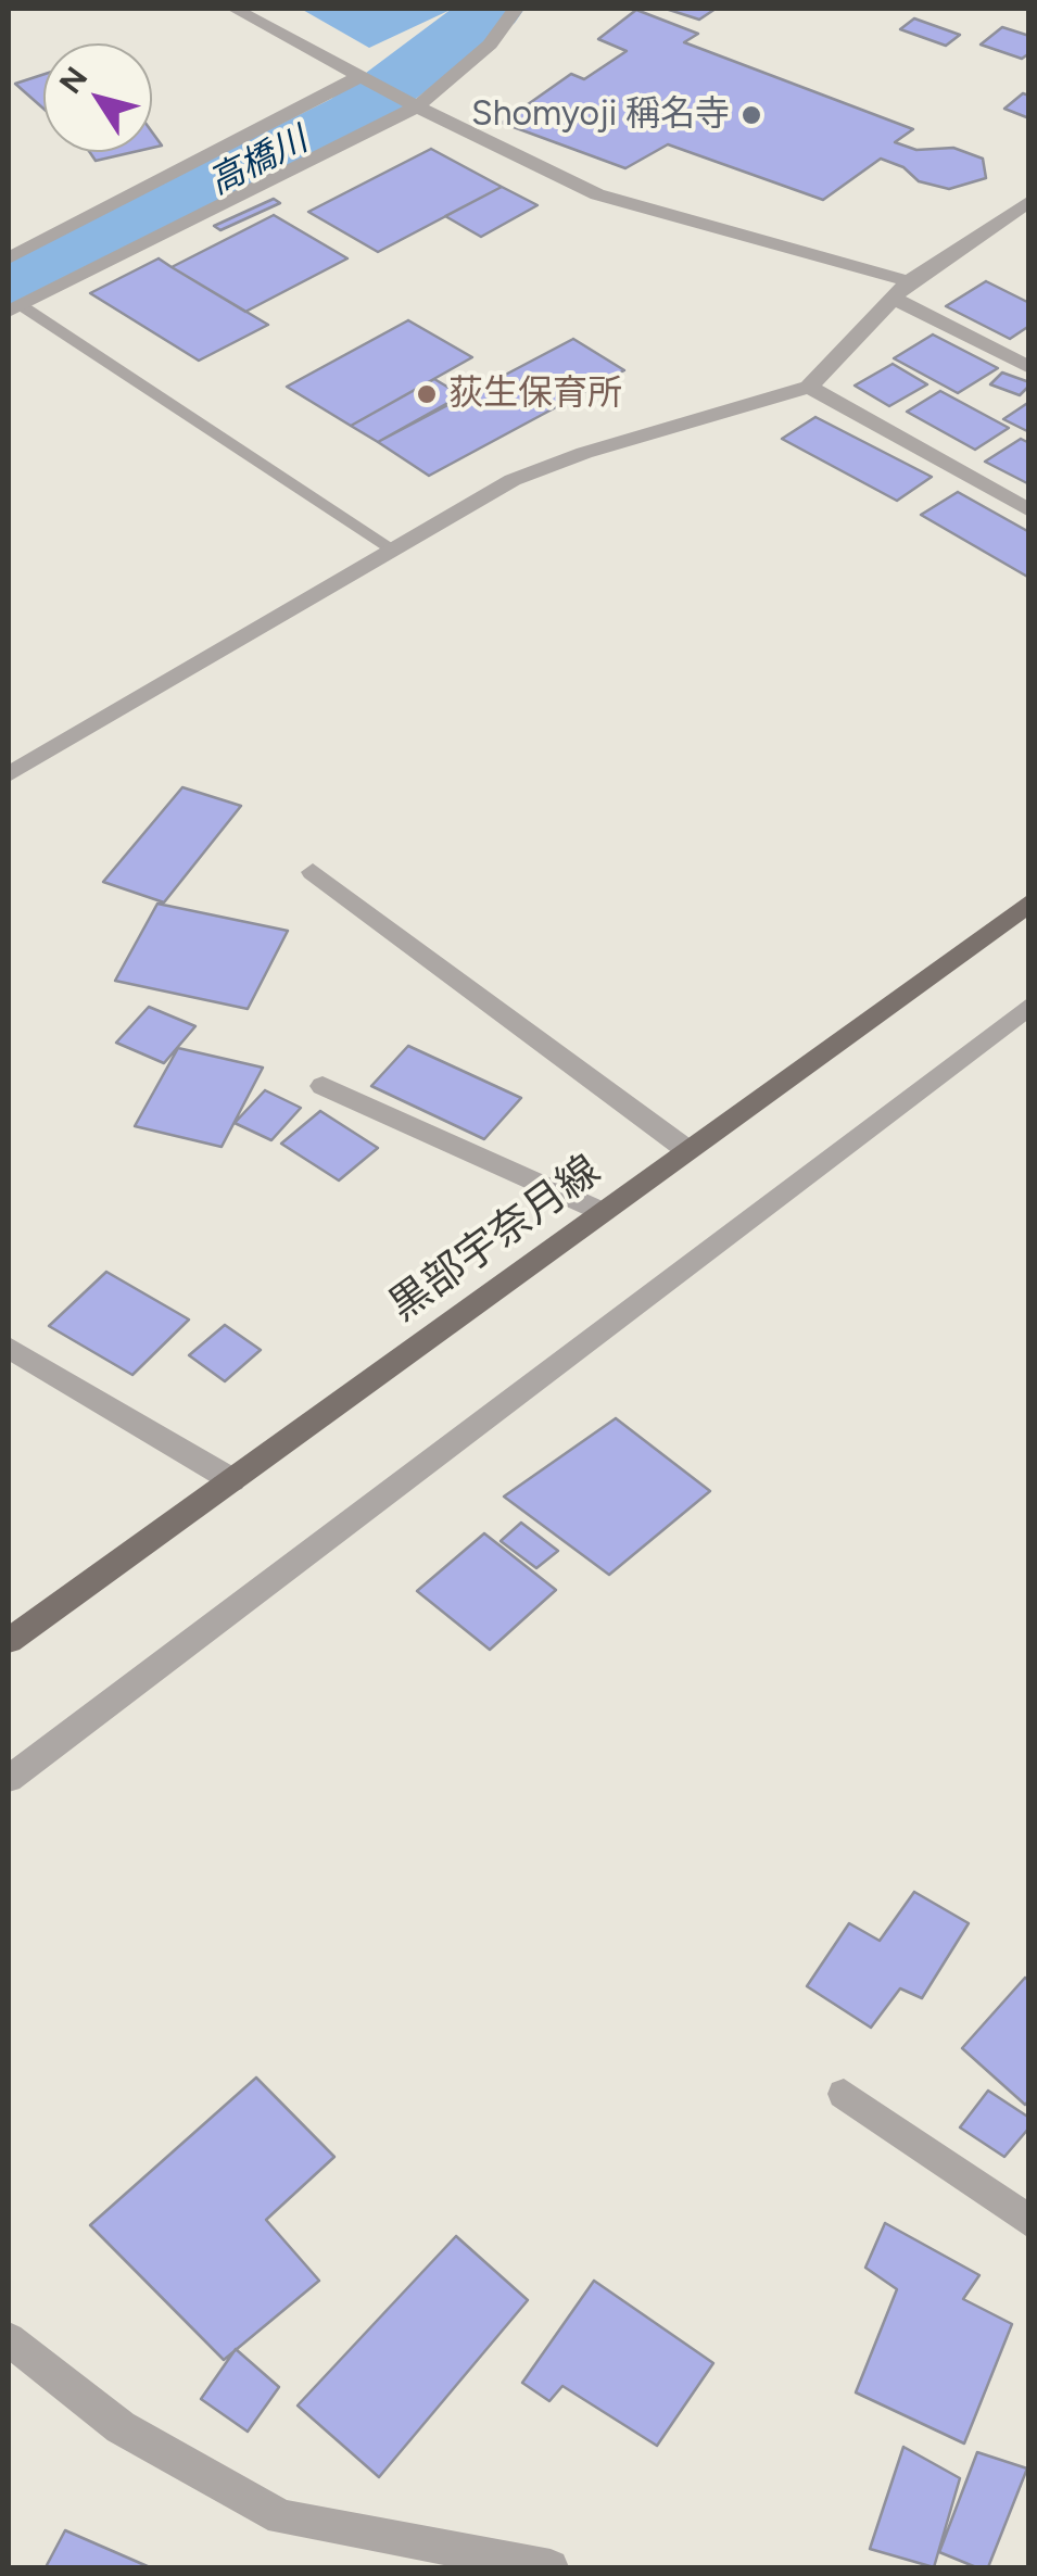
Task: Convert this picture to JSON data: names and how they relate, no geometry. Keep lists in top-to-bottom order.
{
  "streets": {
    "main road": ["黒部宇奈月線"]
  },
  "water": ["高橋川"],
  "places": ["Shomyoji 稱名寺", "荻生保育所"],
  "north": "top left"
}
